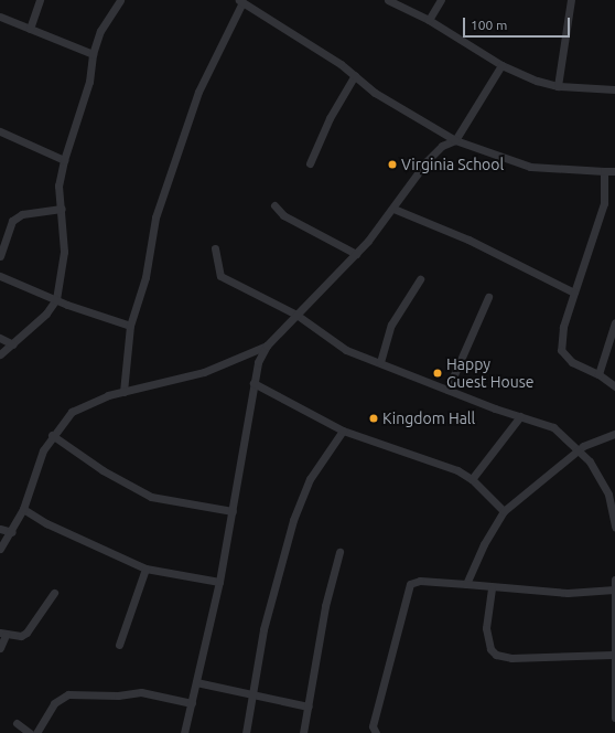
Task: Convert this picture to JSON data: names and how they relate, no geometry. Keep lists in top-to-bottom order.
{
  "places": ["Virginia School", "Happy Guest House", "Kingdom Hall"],
  "scale_bar": "100 m"
}
